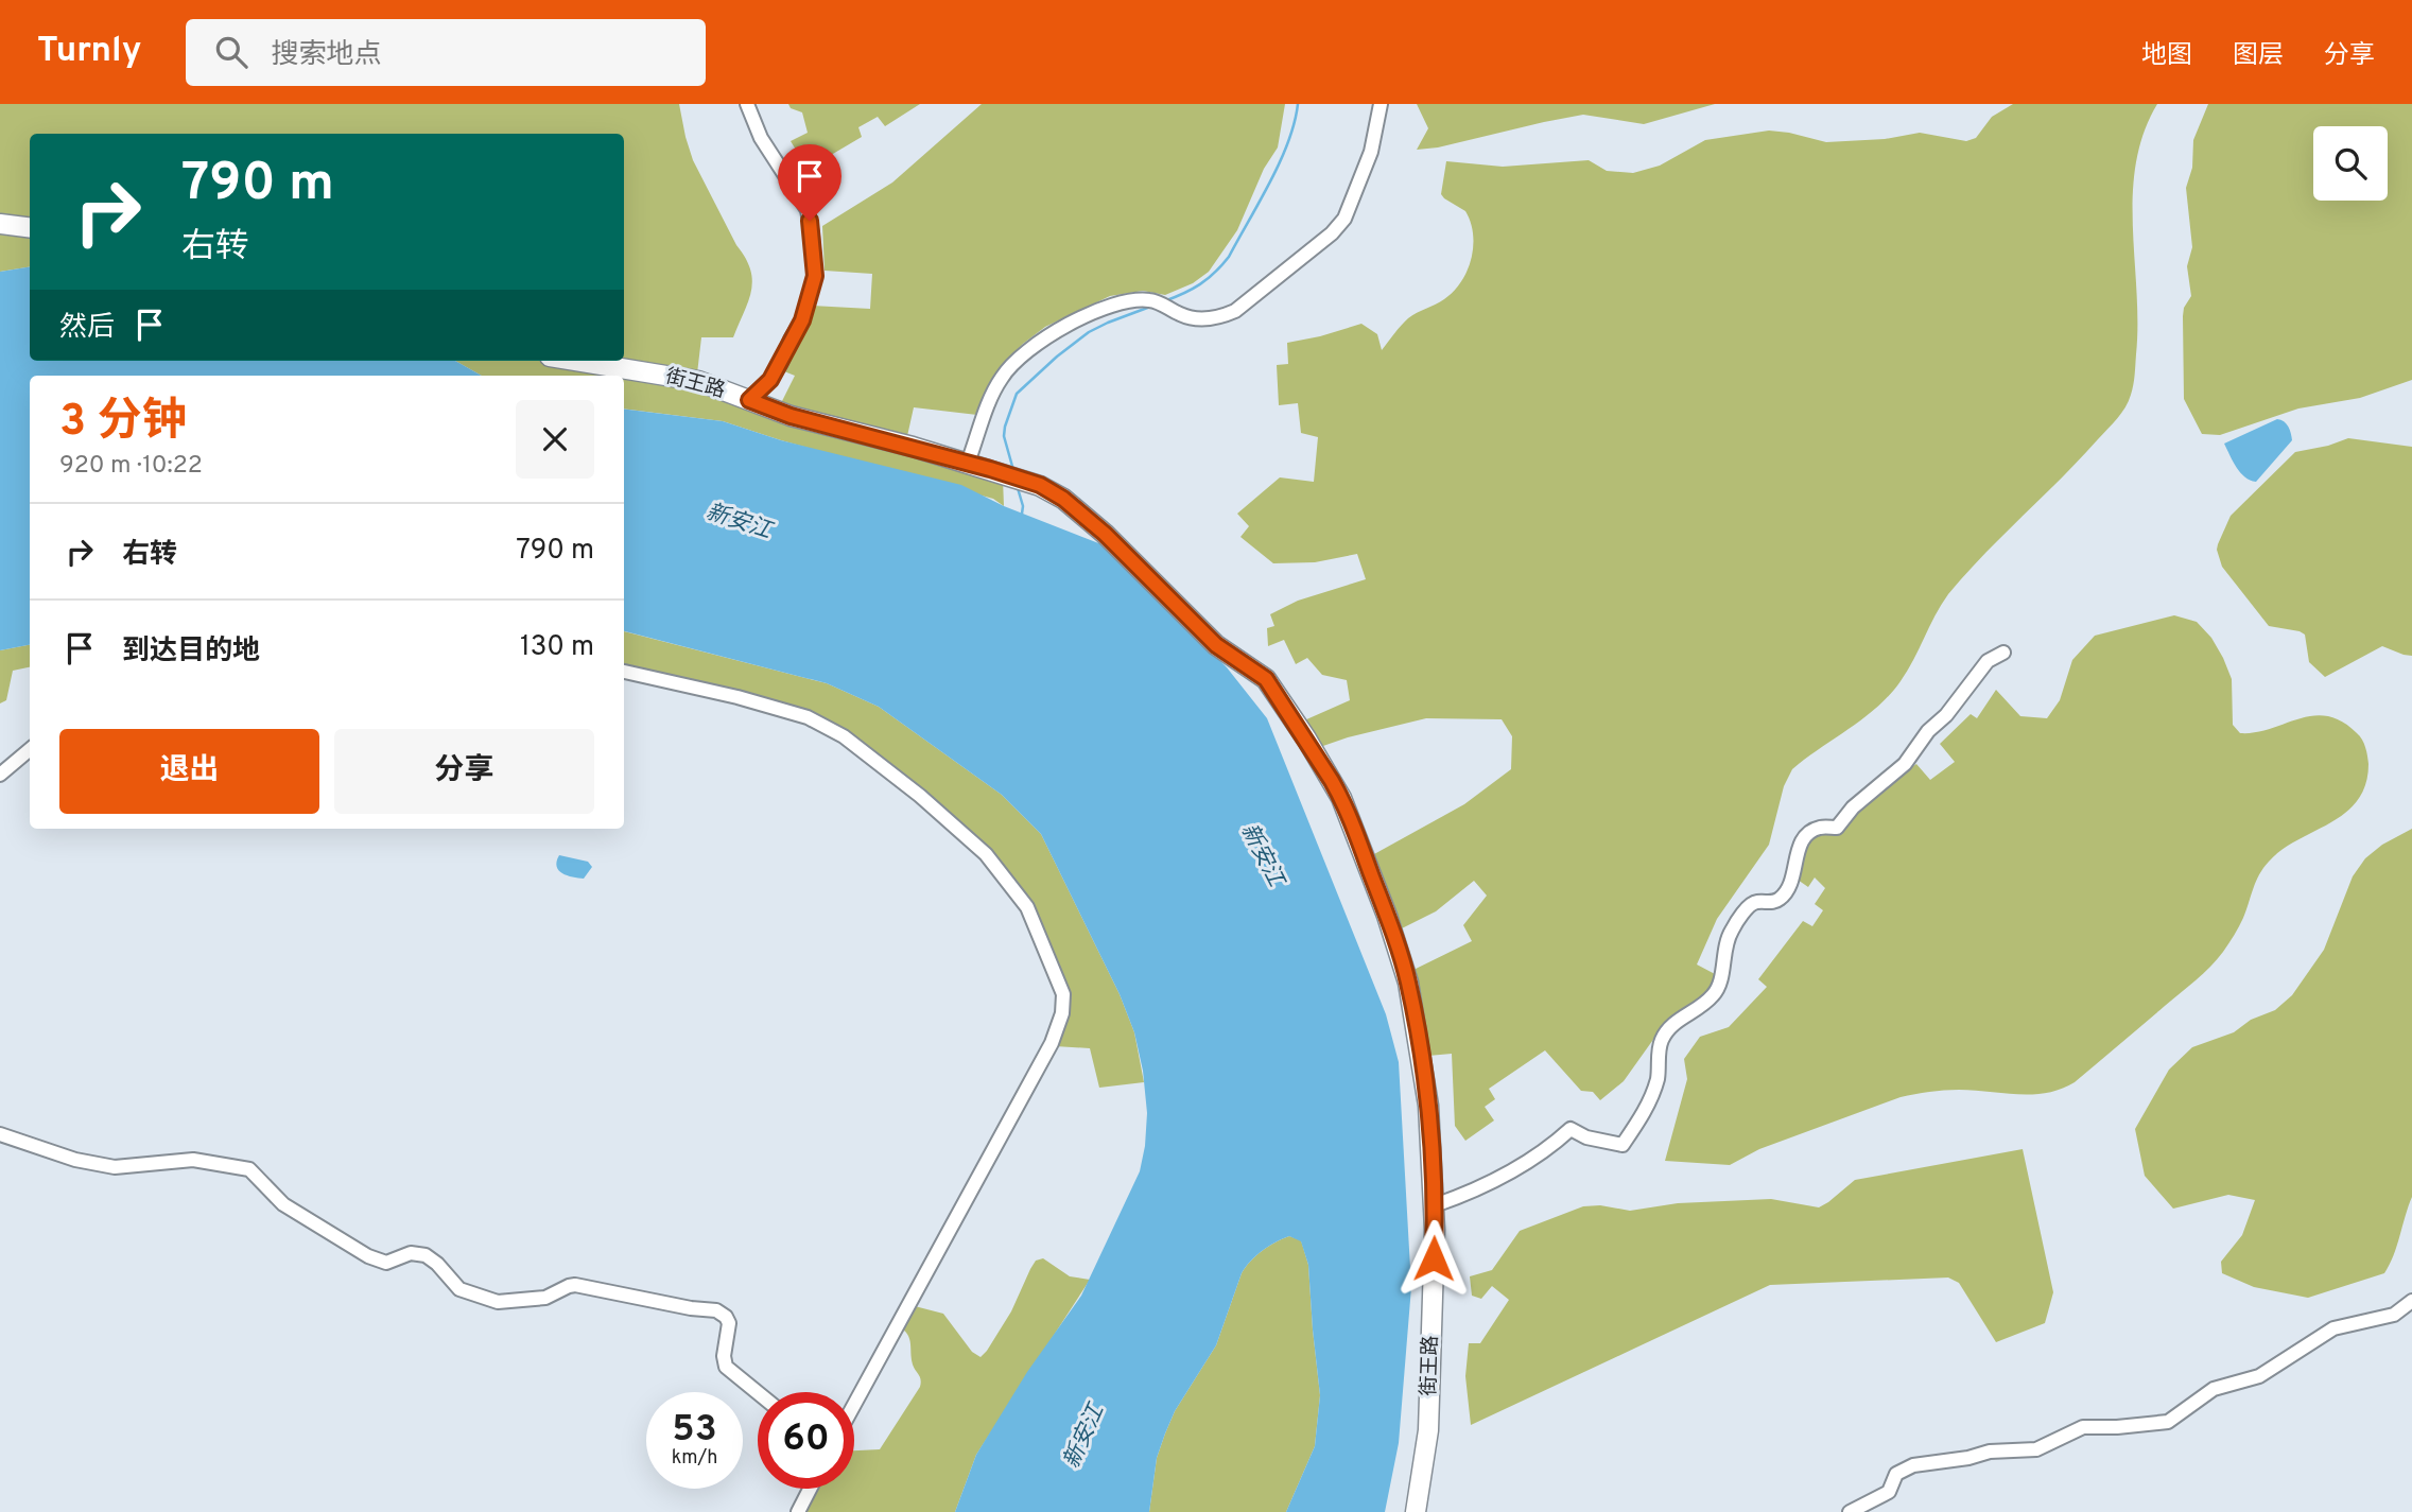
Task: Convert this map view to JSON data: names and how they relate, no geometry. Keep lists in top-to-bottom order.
{
  "streets": {
    "main road": ["街王路"]
  },
  "water": ["新安江"],
  "page": {
    "header": "Turnly",
    "search": "搜索地点",
    "nav": ["地图", "图层", "分享"],
    "turn": ["790 m", "右转"],
    "then": "然后",
    "heading": ["3 分钟", "920 m · 10:22"],
    "list": [
      {
        "name": "右转",
        "value": "790 m"
      },
      {
        "name": "到达目的地",
        "value": "130 m"
      }
    ],
    "buttons": ["退出", "分享"],
    "speed": "53 km/h",
    "limit": "60"
  }
}
